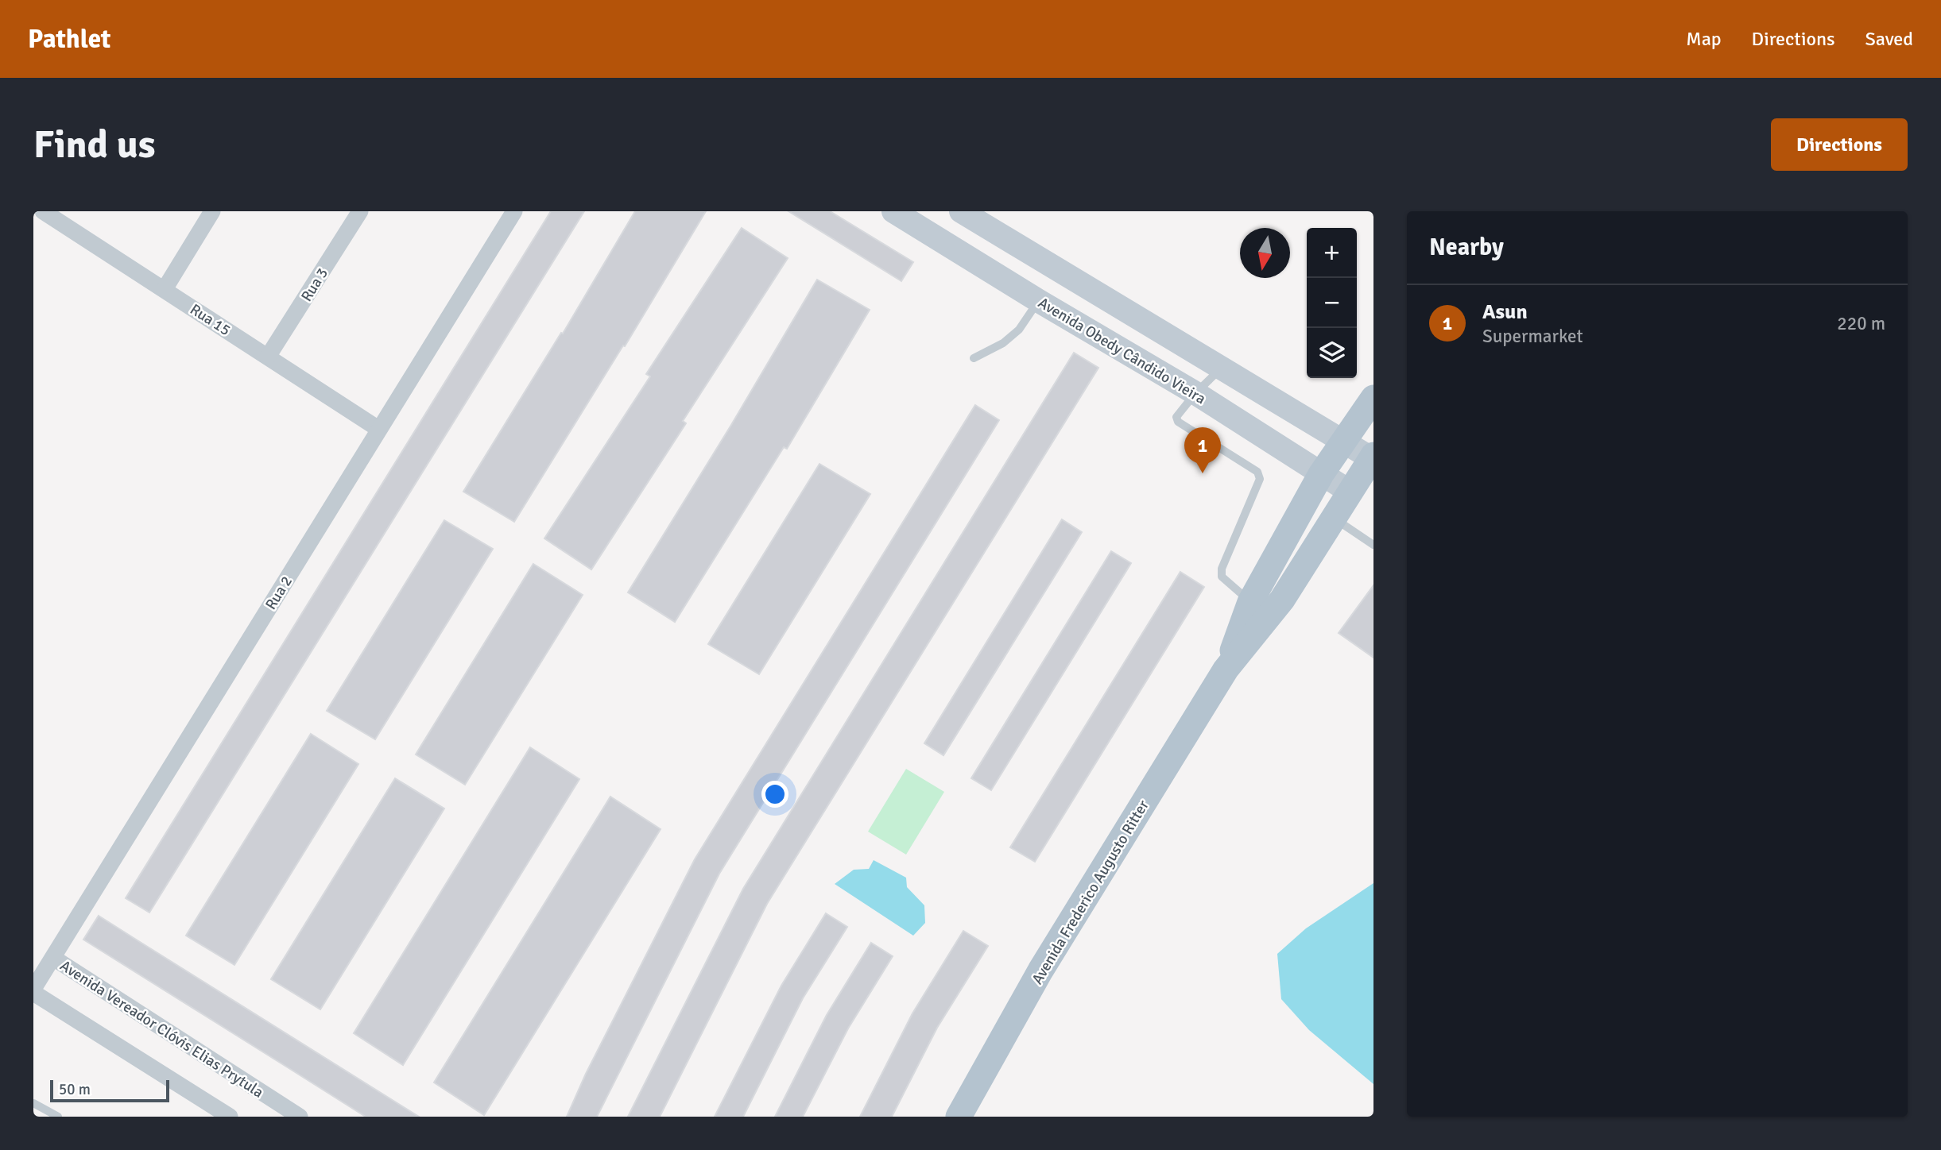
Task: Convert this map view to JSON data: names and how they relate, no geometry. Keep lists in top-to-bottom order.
{
  "streets": {
    "main road": ["Avenida Obedy Cândido Vieira", "Avenida Frederico Augusto Ritter"],
    "street": [
      "Rua 3",
      "Rua 15",
      "Rua 2",
      "Avenida Vereador Clóvis Elias Prytula"
    ]
  },
  "crossings": [
    ["Rua 3", "Rua 15"],
    ["Rua 15", "Rua 2"],
    ["Avenida Obedy Cândido Vieira", "Avenida Frederico Augusto Ritter"],
    ["Rua 2", "Avenida Vereador Clóvis Elias Prytula"]
  ],
  "scale_bar": "50 m",
  "north": "bottom",
  "page": {
    "header": "Pathlet",
    "nav": ["Map", "Directions", "Saved"],
    "buttons": "Directions",
    "title": "Find us",
    "heading": "Nearby",
    "map_buttons": ["+", "−"],
    "list": [
      {
        "mark": "1",
        "name": "Asun",
        "note": "Supermarket",
        "value": "220 m"
      }
    ],
    "pins": "1",
    "scale": "50 m"
  }
}
